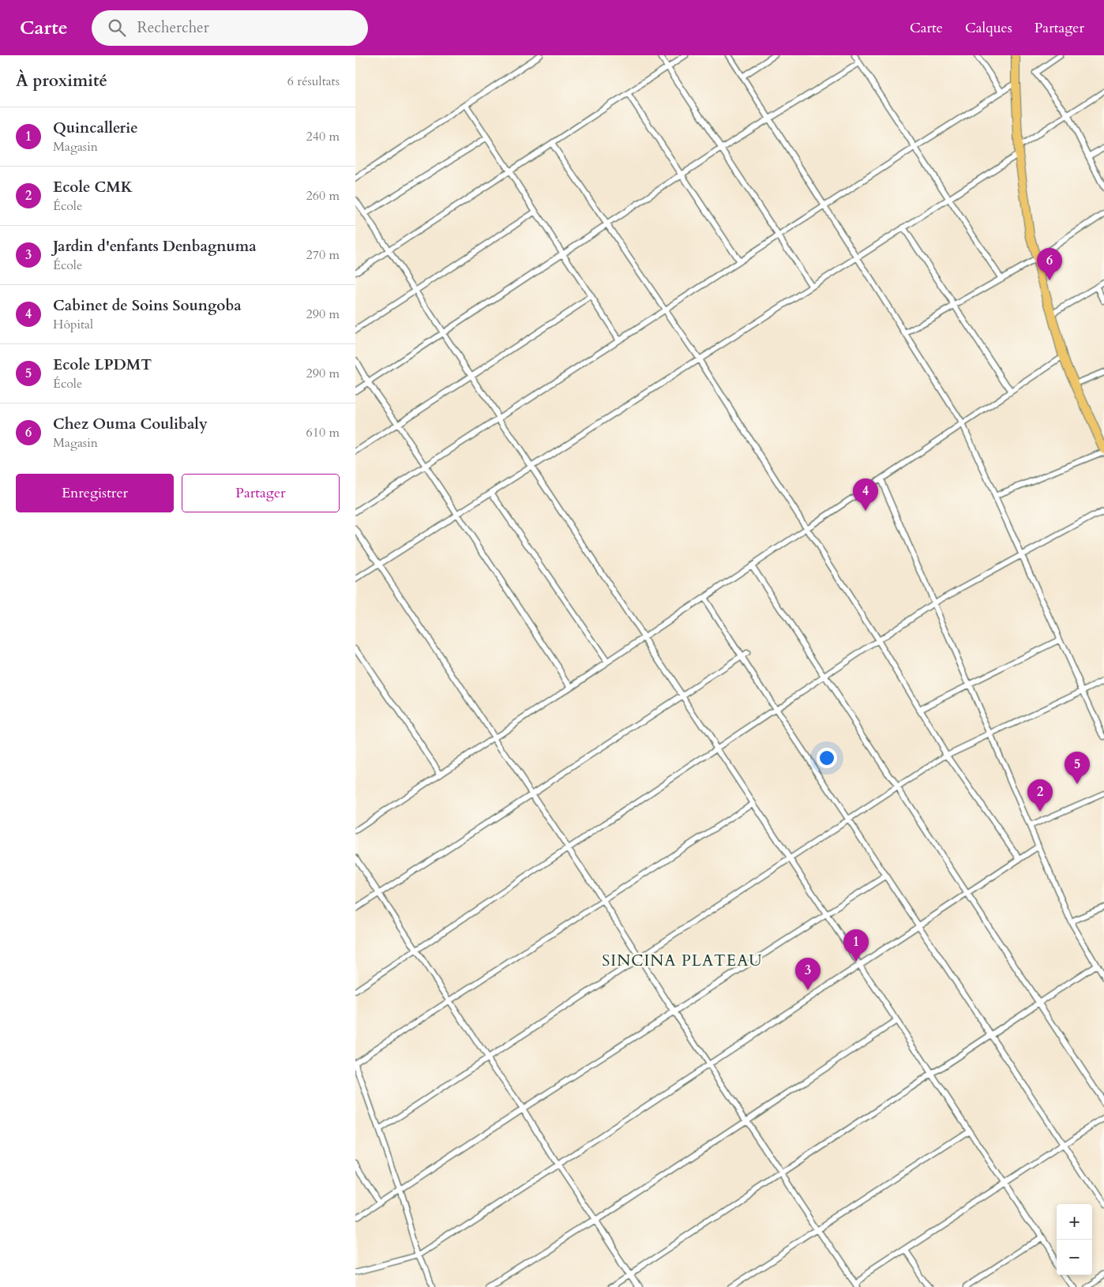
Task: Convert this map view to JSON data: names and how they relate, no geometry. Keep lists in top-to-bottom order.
{
  "districts": ["SINCINA PLATEAU"],
  "page": {
    "header": "Carte",
    "search": "Rechercher",
    "nav": ["Carte", "Calques", "Partager"],
    "heading": ["À proximité", "6 résultats"],
    "list": [
      {
        "mark": "1",
        "name": "Quincallerie",
        "note": "Magasin",
        "value": "240 m"
      },
      {
        "mark": "2",
        "name": "Ecole CMK",
        "note": "École",
        "value": "260 m"
      },
      {
        "mark": "3",
        "name": "Jardin d'enfants Denbagnuma",
        "note": "École",
        "value": "270 m"
      },
      {
        "mark": "4",
        "name": "Cabinet de Soins Soungoba",
        "note": "Hôpital",
        "value": "290 m"
      },
      {
        "mark": "5",
        "name": "Ecole LPDMT",
        "note": "École",
        "value": "290 m"
      },
      {
        "mark": "6",
        "name": "Chez Ouma Coulibaly",
        "note": "Magasin",
        "value": "610 m"
      }
    ],
    "pins": [
      "6",
      "4",
      "5",
      "2",
      "1",
      "3"
    ],
    "buttons": ["Enregistrer", "Partager"],
    "map_buttons": ["+", "−"]
  }
}
